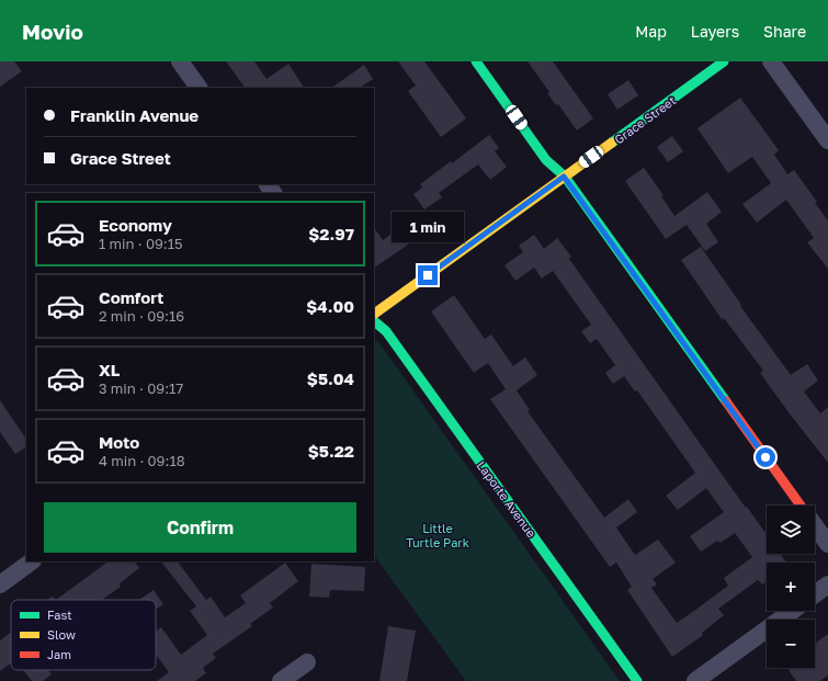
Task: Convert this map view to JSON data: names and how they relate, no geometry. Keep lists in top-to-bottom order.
{
  "streets": {
    "street": ["Grace Street", "Laporte Avenue"]
  },
  "parks": ["Little Turtle Park"],
  "legend": ["Fast", "Slow", "Jam"],
  "page": {
    "header": "Movio",
    "nav": ["Map", "Layers", "Share"],
    "banner": ["Franklin Avenue", "Grace Street"],
    "list": [
      {
        "name": "Economy",
        "note": "1 min · 09:15",
        "value": "$2.97"
      },
      {
        "name": "Comfort",
        "note": "2 min · 09:16",
        "value": "$4.00"
      },
      {
        "name": "XL",
        "note": "3 min · 09:17",
        "value": "$5.04"
      },
      {
        "name": "Moto",
        "note": "4 min · 09:18",
        "value": "$5.22"
      }
    ],
    "bubble": "1 min",
    "buttons": "Confirm",
    "map_buttons": ["+", "−"]
  }
}
